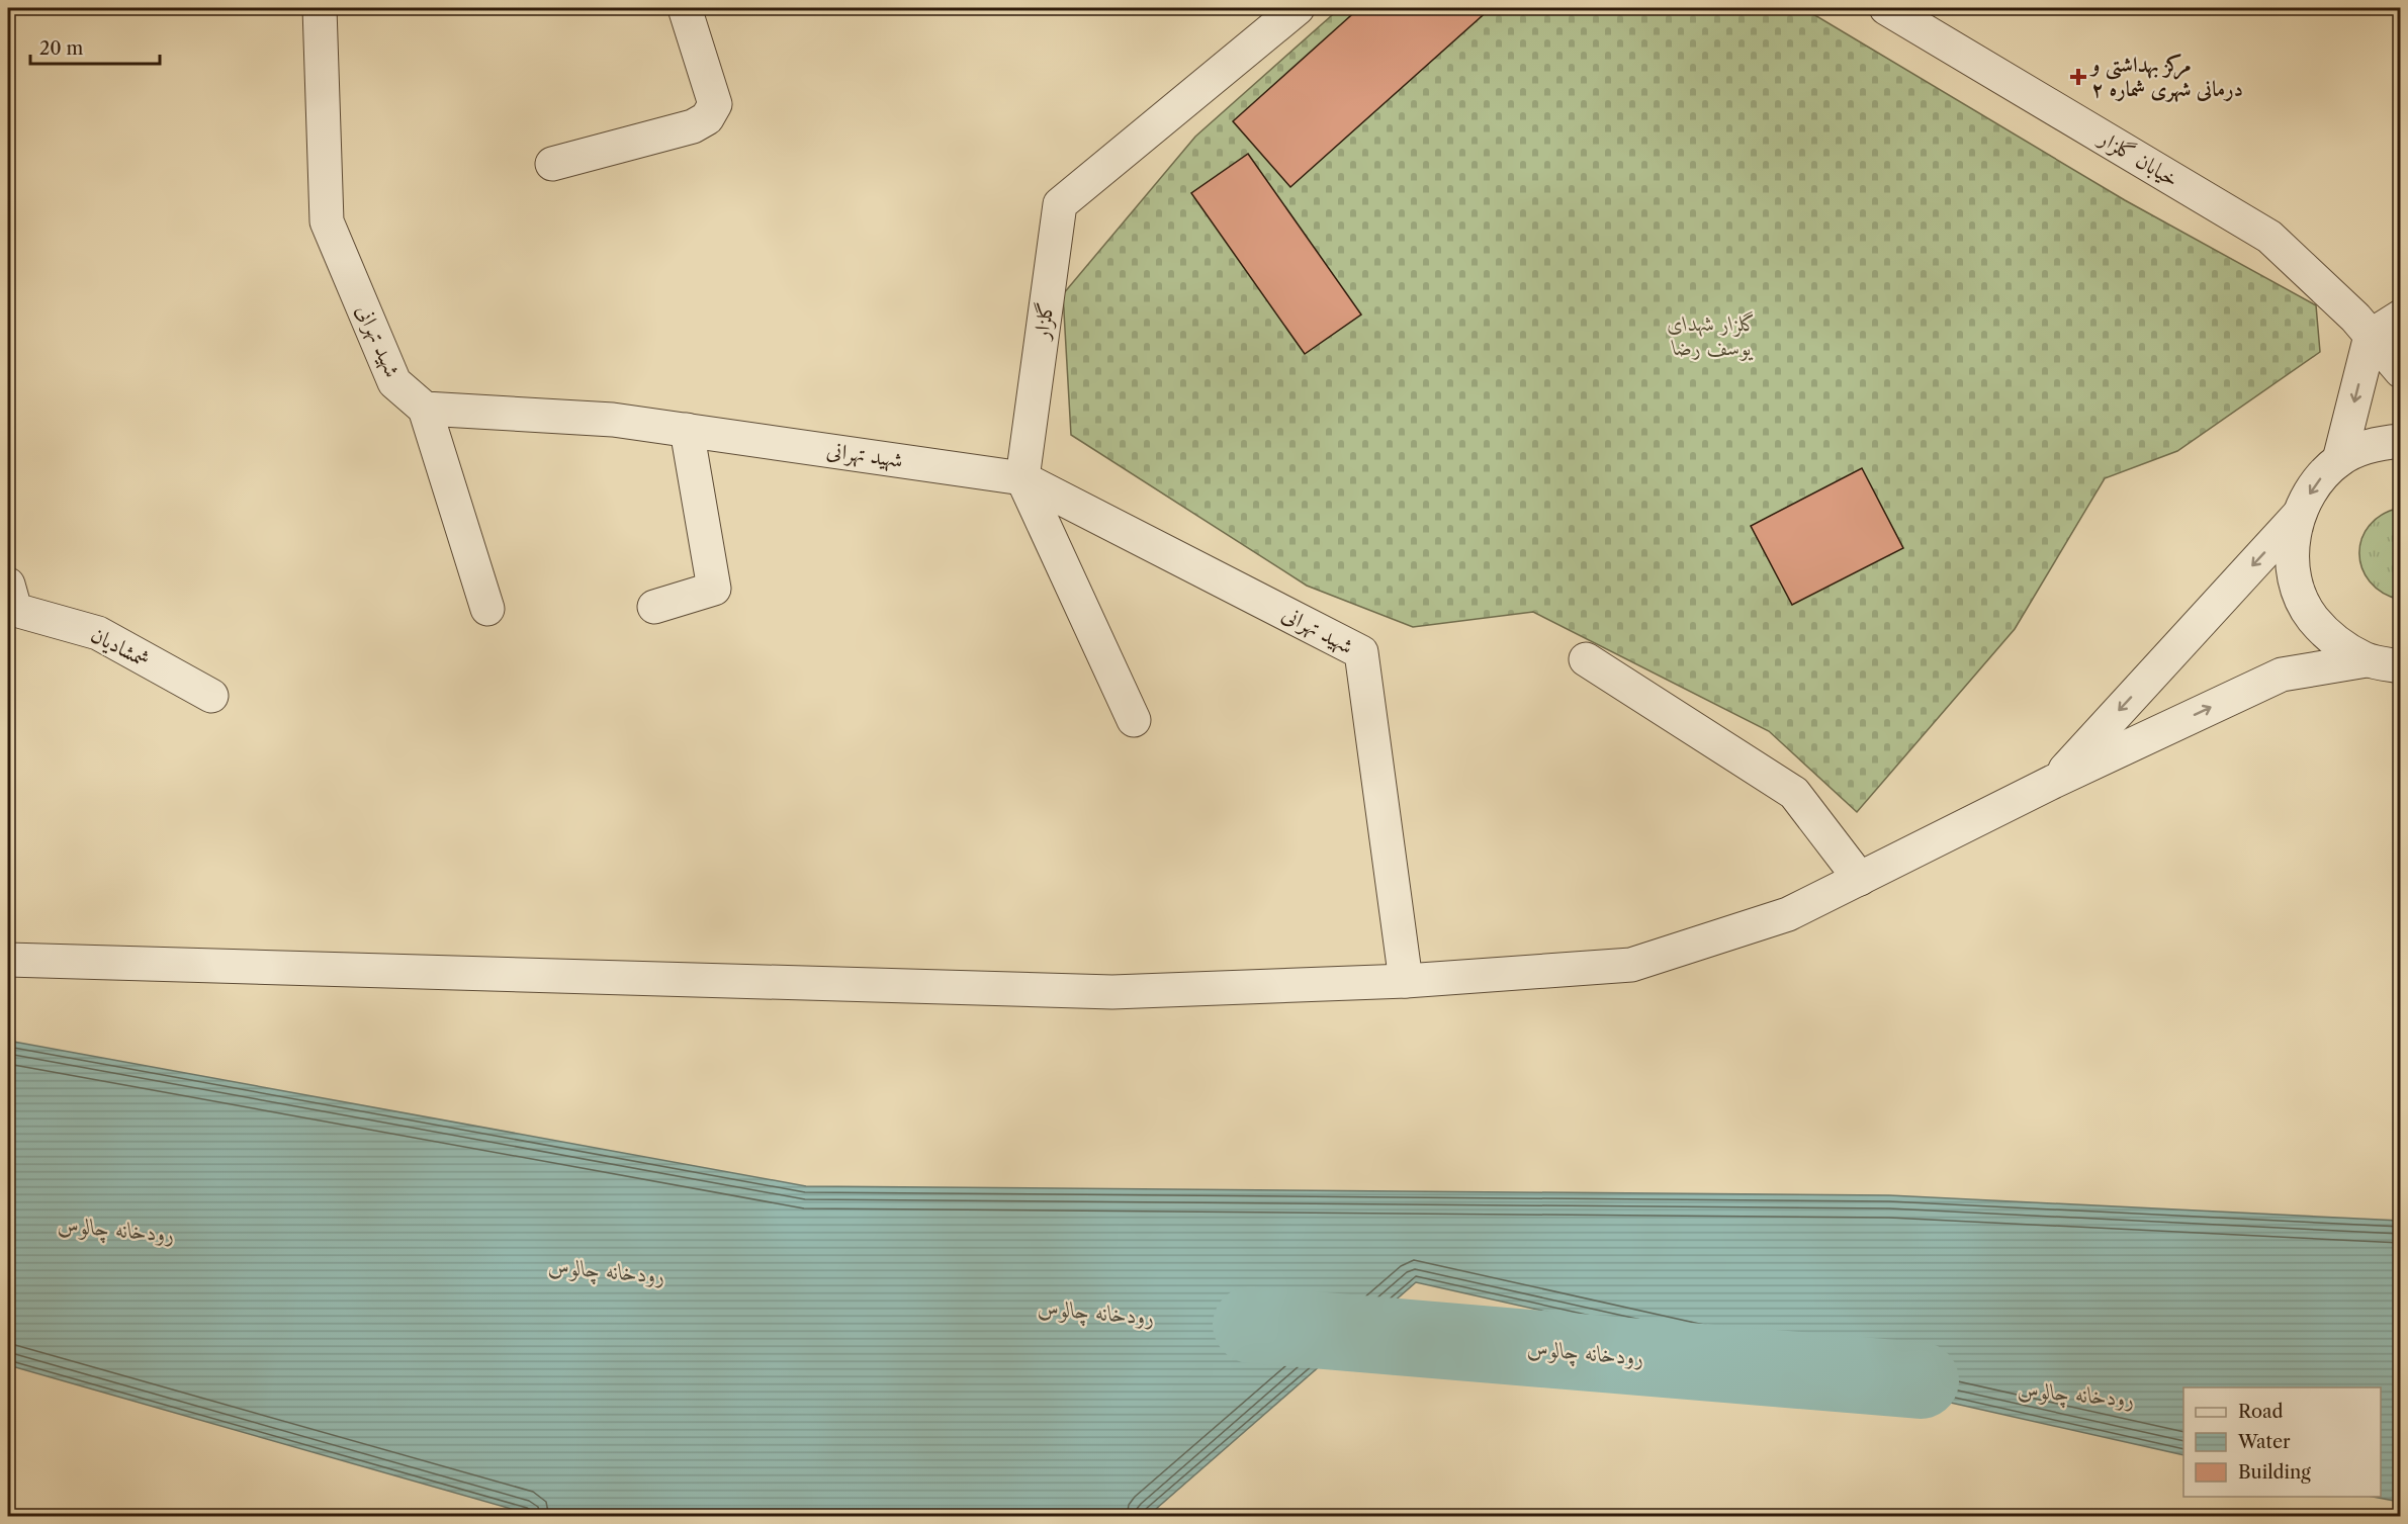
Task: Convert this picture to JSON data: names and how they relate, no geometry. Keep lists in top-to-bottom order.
{
  "streets": {
    "street": [
      "خیابان گلزار",
      "گلزار",
      "شهید تهرانی",
      "شمشادیان"
    ]
  },
  "crossings": [
    ["گلزار", "شهید تهرانی"]
  ],
  "water": ["رودخانه چالوس"],
  "parks": ["گلزار شهدای یوسف رضا"],
  "places": {
    "health": ["مرکز بهداشتی و درمانی شهری شماره ۲"]
  },
  "legend": ["Road", "Water", "Building"],
  "scale_bar": "20 m"
}
